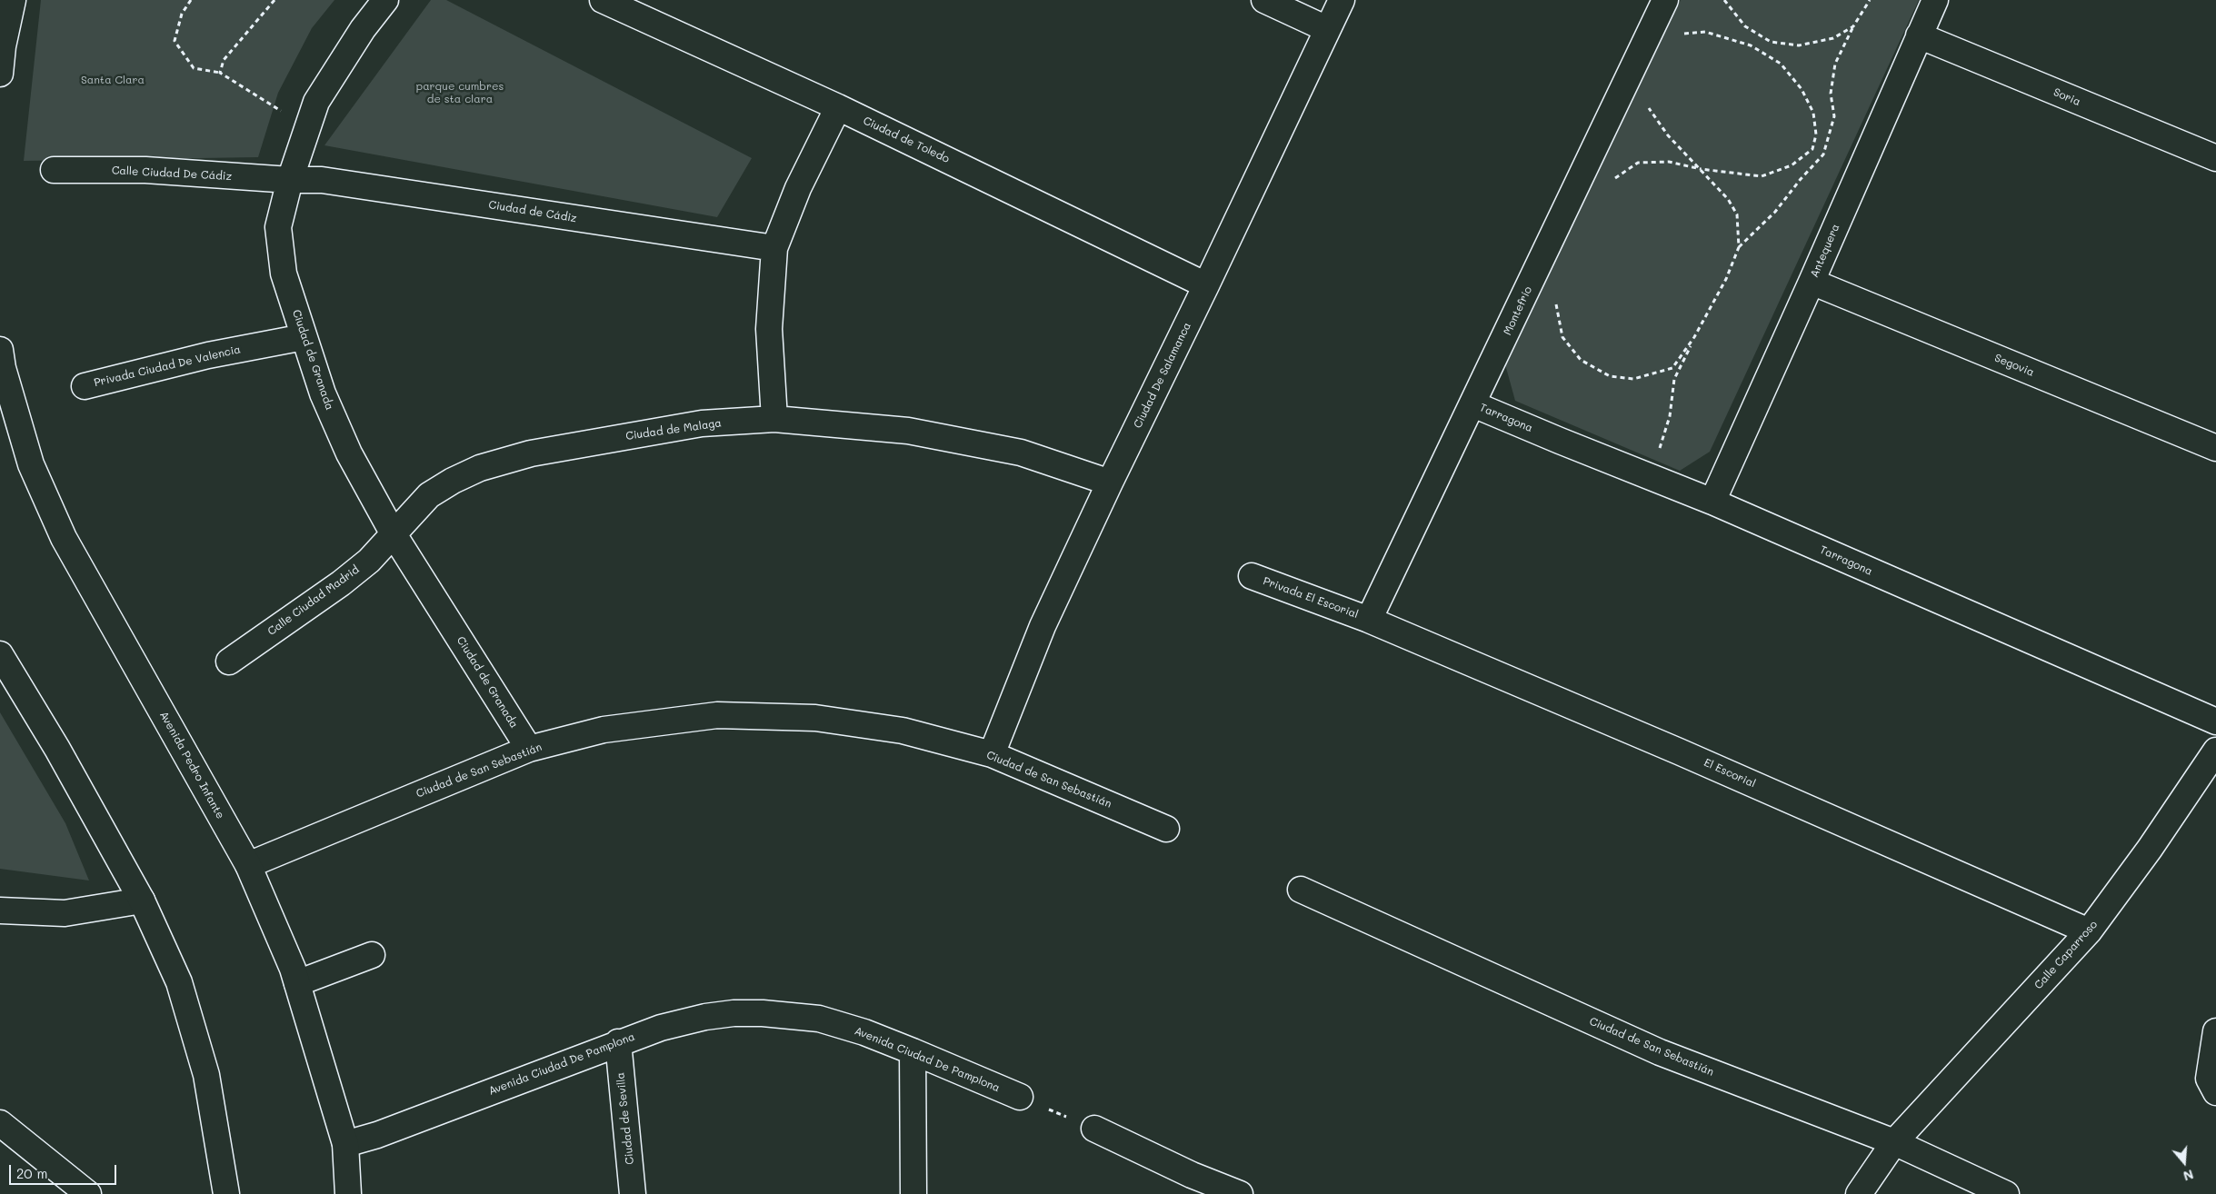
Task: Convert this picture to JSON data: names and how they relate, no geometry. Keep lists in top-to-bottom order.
{
  "streets": {
    "street": [
      "Soria",
      "Ciudad de Toledo",
      "Calle Ciudad De Cádiz",
      "Ciudad de Cádiz",
      "Antequera",
      "Montefrío",
      "Ciudad de Granada",
      "Segovia",
      "Privada Ciudad De Valencia",
      "Ciudad De Salamanca",
      "Tarragona",
      "Ciudad de Malaga",
      "Privada El Escorial",
      "Calle Ciudad Madrid",
      "Avenida Pedro Infante",
      "Ciudad de San Sebastián",
      "El Escorial",
      "Calle Caparroso",
      "Avenida Ciudad De Pamplona",
      "Ciudad de Sevilla"
    ]
  },
  "crossings": [
    ["Soria", "Antequera"],
    ["Ciudad de Toledo", "Ciudad De Salamanca"],
    ["Calle Ciudad De Cádiz", "Ciudad de Cádiz"],
    ["Calle Ciudad De Cádiz", "Ciudad de Granada"],
    ["Ciudad de Cádiz", "Ciudad de Granada"],
    ["Antequera", "Segovia"],
    ["Antequera", "Tarragona"],
    ["Montefrío", "Tarragona"],
    ["Montefrío", "Privada El Escorial"],
    ["Montefrío", "El Escorial"],
    ["Ciudad de Granada", "Privada Ciudad De Valencia"],
    ["Ciudad de Granada", "Ciudad de Malaga"],
    ["Ciudad de Granada", "Calle Ciudad Madrid"],
    ["Ciudad de Granada", "Ciudad de San Sebastián"],
    ["Ciudad De Salamanca", "Ciudad de Malaga"],
    ["Ciudad De Salamanca", "Ciudad de San Sebastián"],
    ["Ciudad de Malaga", "Calle Ciudad Madrid"],
    ["Privada El Escorial", "El Escorial"],
    ["Avenida Pedro Infante", "Ciudad de San Sebastián"],
    ["Avenida Pedro Infante", "Avenida Ciudad De Pamplona"],
    ["Ciudad de San Sebastián", "Calle Caparroso"],
    ["El Escorial", "Calle Caparroso"],
    ["Avenida Ciudad De Pamplona", "Ciudad de Sevilla"]
  ],
  "parks": ["Santa Clara", "parque cumbres de sta clara"],
  "scale_bar": "20 m",
  "north": "bottom"
}
